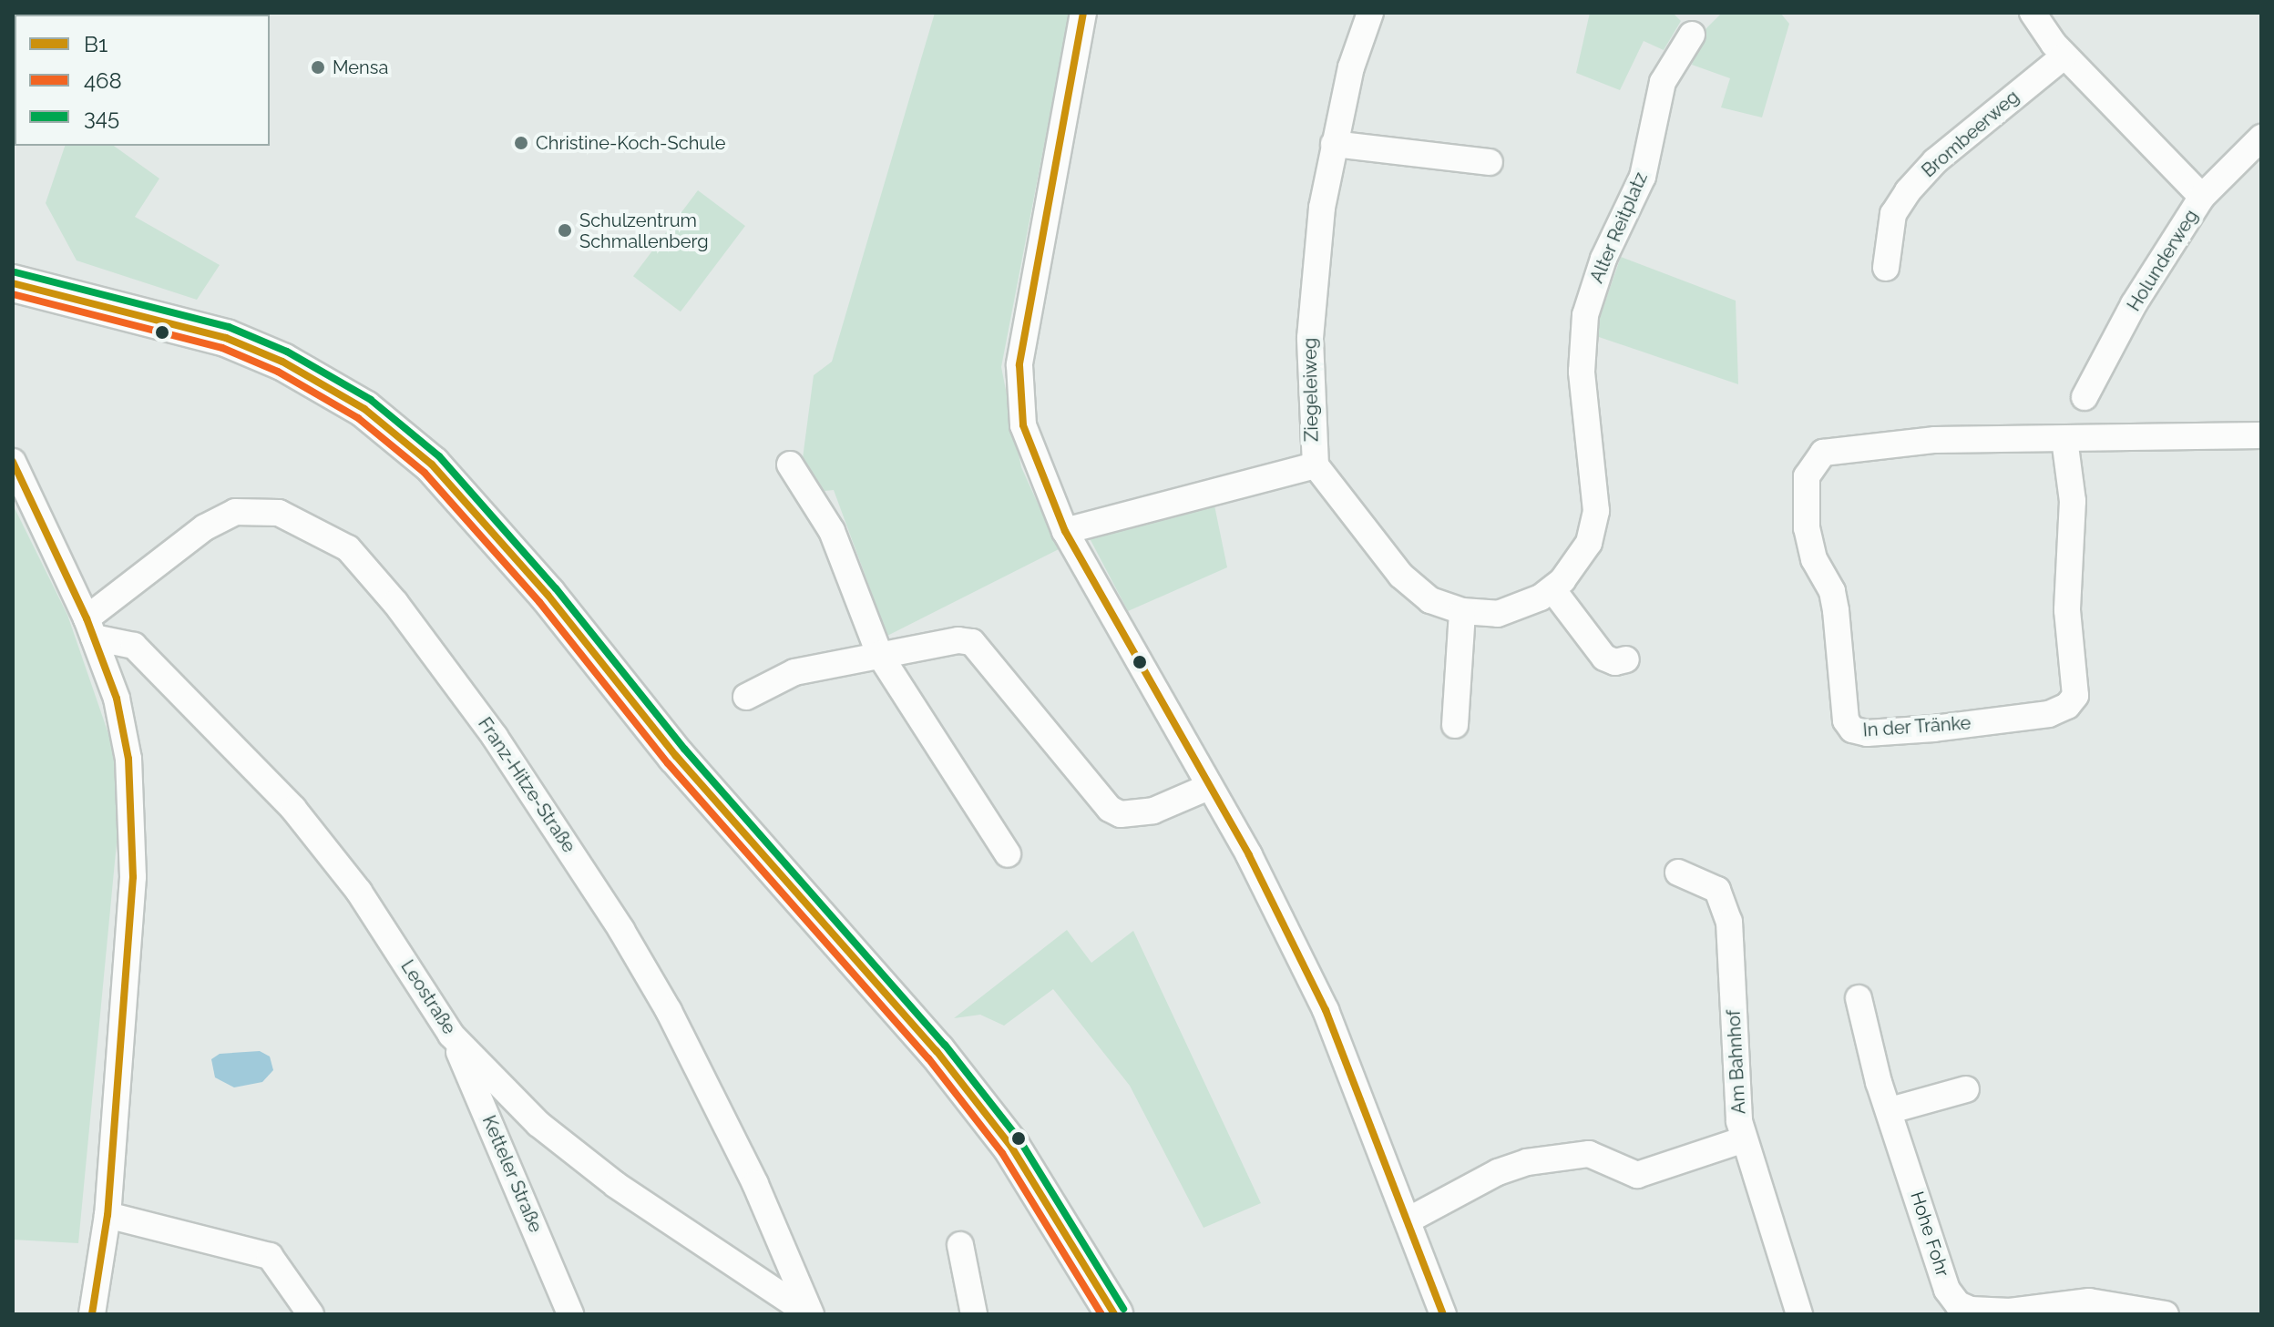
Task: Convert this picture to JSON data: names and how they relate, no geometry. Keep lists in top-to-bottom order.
{
  "streets": {
    "street": [
      "Brombeerweg",
      "Alter Reitplatz",
      "Holunderweg",
      "Ziegeleiweg",
      "In der Tränke",
      "Franz-Hitze-Straße",
      "Leostraße",
      "Am Bahnhof",
      "Ketteler Straße",
      "Hohe Fohr"
    ]
  },
  "crossings": [
    ["Alter Reitplatz", "Ziegeleiweg"],
    ["Franz-Hitze-Straße", "Leostraße"],
    ["Leostraße", "Ketteler Straße"]
  ],
  "places": ["Mensa", "Christine-Koch-Schule", "Schulzentrum Schmallenberg"],
  "lines": ["transit line B1", "transit line 345", "transit line 468"],
  "legend": ["B1", "468", "345"]
}
